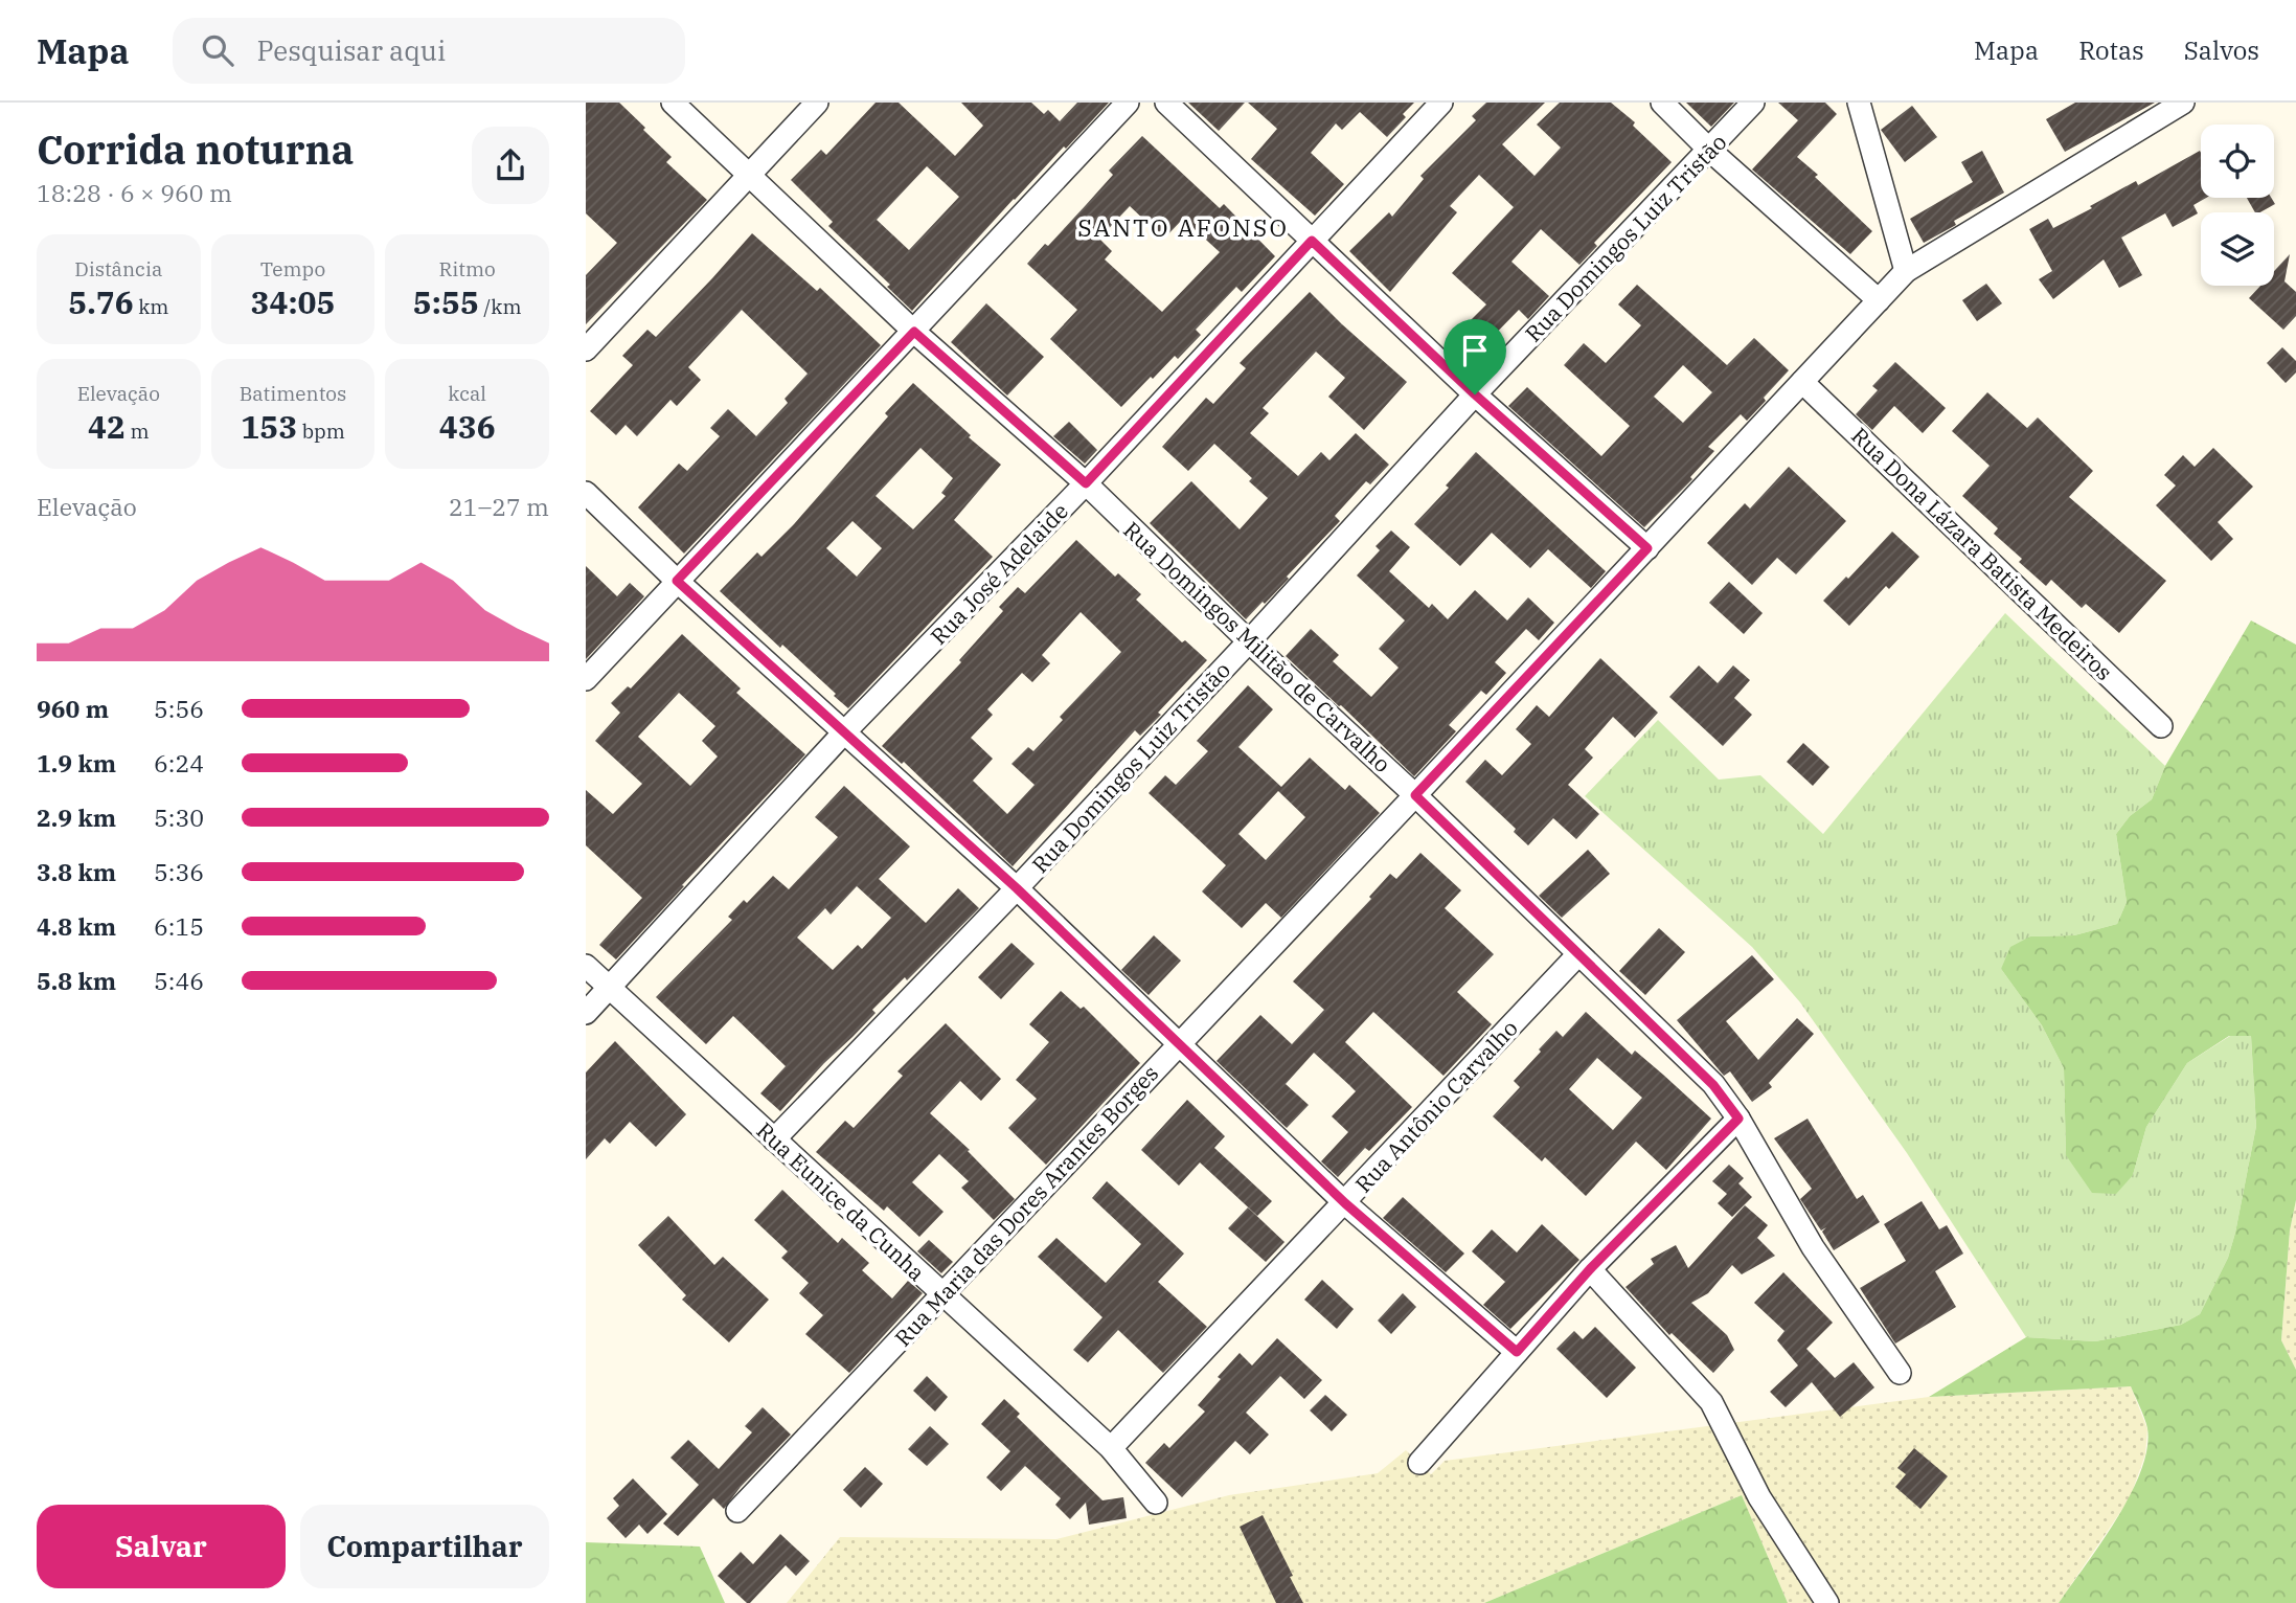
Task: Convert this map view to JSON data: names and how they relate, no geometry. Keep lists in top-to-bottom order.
{
  "streets": {
    "street": [
      "Rua Domingos Luiz Tristão",
      "Rua Dona Lázara Batista Medeiros",
      "Rua José Adelaide",
      "Rua Domingos Militão de Carvalho",
      "Rua Antônio Carvalho",
      "Rua Eunice da Cunha",
      "Rua Maria das Dores Arantes Borges"
    ]
  },
  "crossings": [
    ["Rua Domingos Luiz Tristão", "Rua Domingos Militão de Carvalho"],
    ["Rua Domingos Luiz Tristão", "Rua Eunice da Cunha"],
    ["Rua Dona Lázara Batista Medeiros", "Rua Maria das Dores Arantes Borges"],
    ["Rua José Adelaide", "Rua Domingos Militão de Carvalho"],
    ["Rua José Adelaide", "Rua Eunice da Cunha"],
    ["Rua Domingos Militão de Carvalho", "Rua Antônio Carvalho"],
    ["Rua Domingos Militão de Carvalho", "Rua Maria das Dores Arantes Borges"],
    ["Rua Antônio Carvalho", "Rua Eunice da Cunha"],
    ["Rua Eunice da Cunha", "Rua Maria das Dores Arantes Borges"]
  ],
  "districts": ["SANTO AFONSO"],
  "page": {
    "header": "Mapa",
    "search": "Pesquisar aqui",
    "nav": ["Mapa", "Rotas", "Salvos"],
    "heading": ["Corrida noturna", "18:28 · 6 × 960 m"],
    "stats": [
      ["Distância", "5.76 km"],
      ["Tempo", "34:05"],
      ["Ritmo", "5:55 /km"],
      ["Elevação", "42 m"],
      ["Batimentos", "153 bpm"],
      ["kcal", "436"]
    ],
    "chart": ["Elevação", "21–27 m"],
    "list": [
      {
        "name": "960 m",
        "note": "5:56"
      },
      {
        "name": "1.9 km",
        "note": "6:24"
      },
      {
        "name": "2.9 km",
        "note": "5:30"
      },
      {
        "name": "3.8 km",
        "note": "5:36"
      },
      {
        "name": "4.8 km",
        "note": "6:15"
      },
      {
        "name": "5.8 km",
        "note": "5:46"
      }
    ],
    "buttons": ["Salvar", "Compartilhar"]
  }
}
